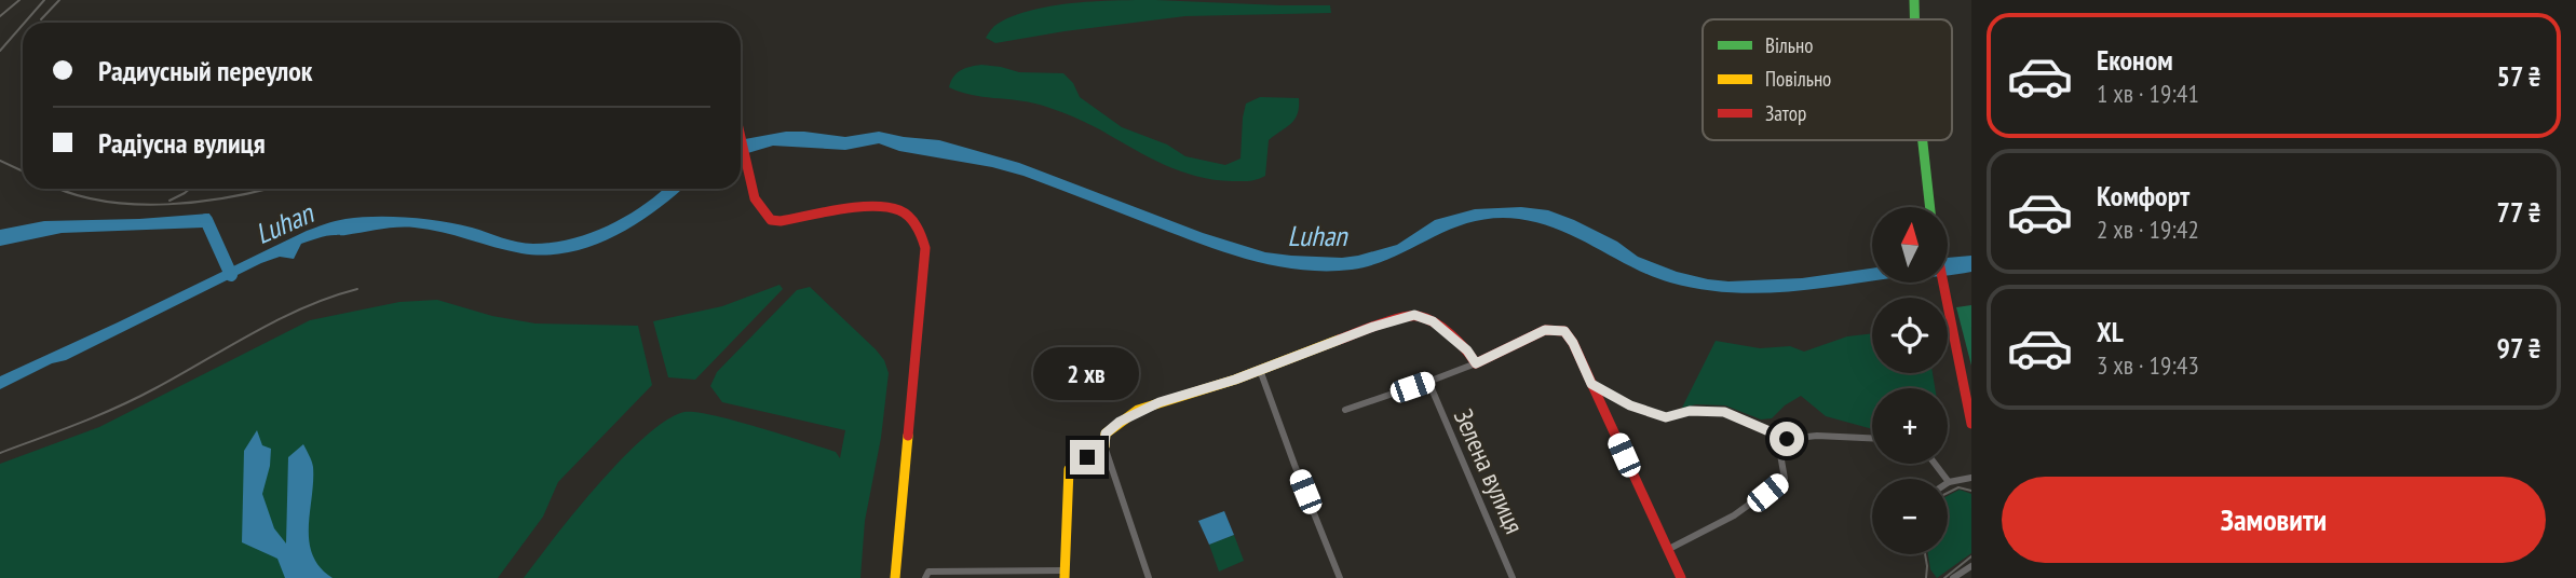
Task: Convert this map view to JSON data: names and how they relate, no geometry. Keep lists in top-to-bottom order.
{
  "streets": {
    "street": ["Зелена вулиця"]
  },
  "water": ["Luhan"],
  "legend": ["Вільно", "Повільно", "Затор"],
  "north": "top",
  "page": {
    "list": [
      {
        "name": "Економ",
        "note": "1 хв · 19:41",
        "value": "57 ₴"
      },
      {
        "name": "Комфорт",
        "note": "2 хв · 19:42",
        "value": "77 ₴"
      },
      {
        "name": "XL",
        "note": "3 хв · 19:43",
        "value": "97 ₴"
      }
    ],
    "banner": ["Радиусный переулок", "Радіусна вулиця"],
    "map_buttons": ["+", "−"],
    "bubble": "2 хв",
    "buttons": "Замовити"
  }
}
